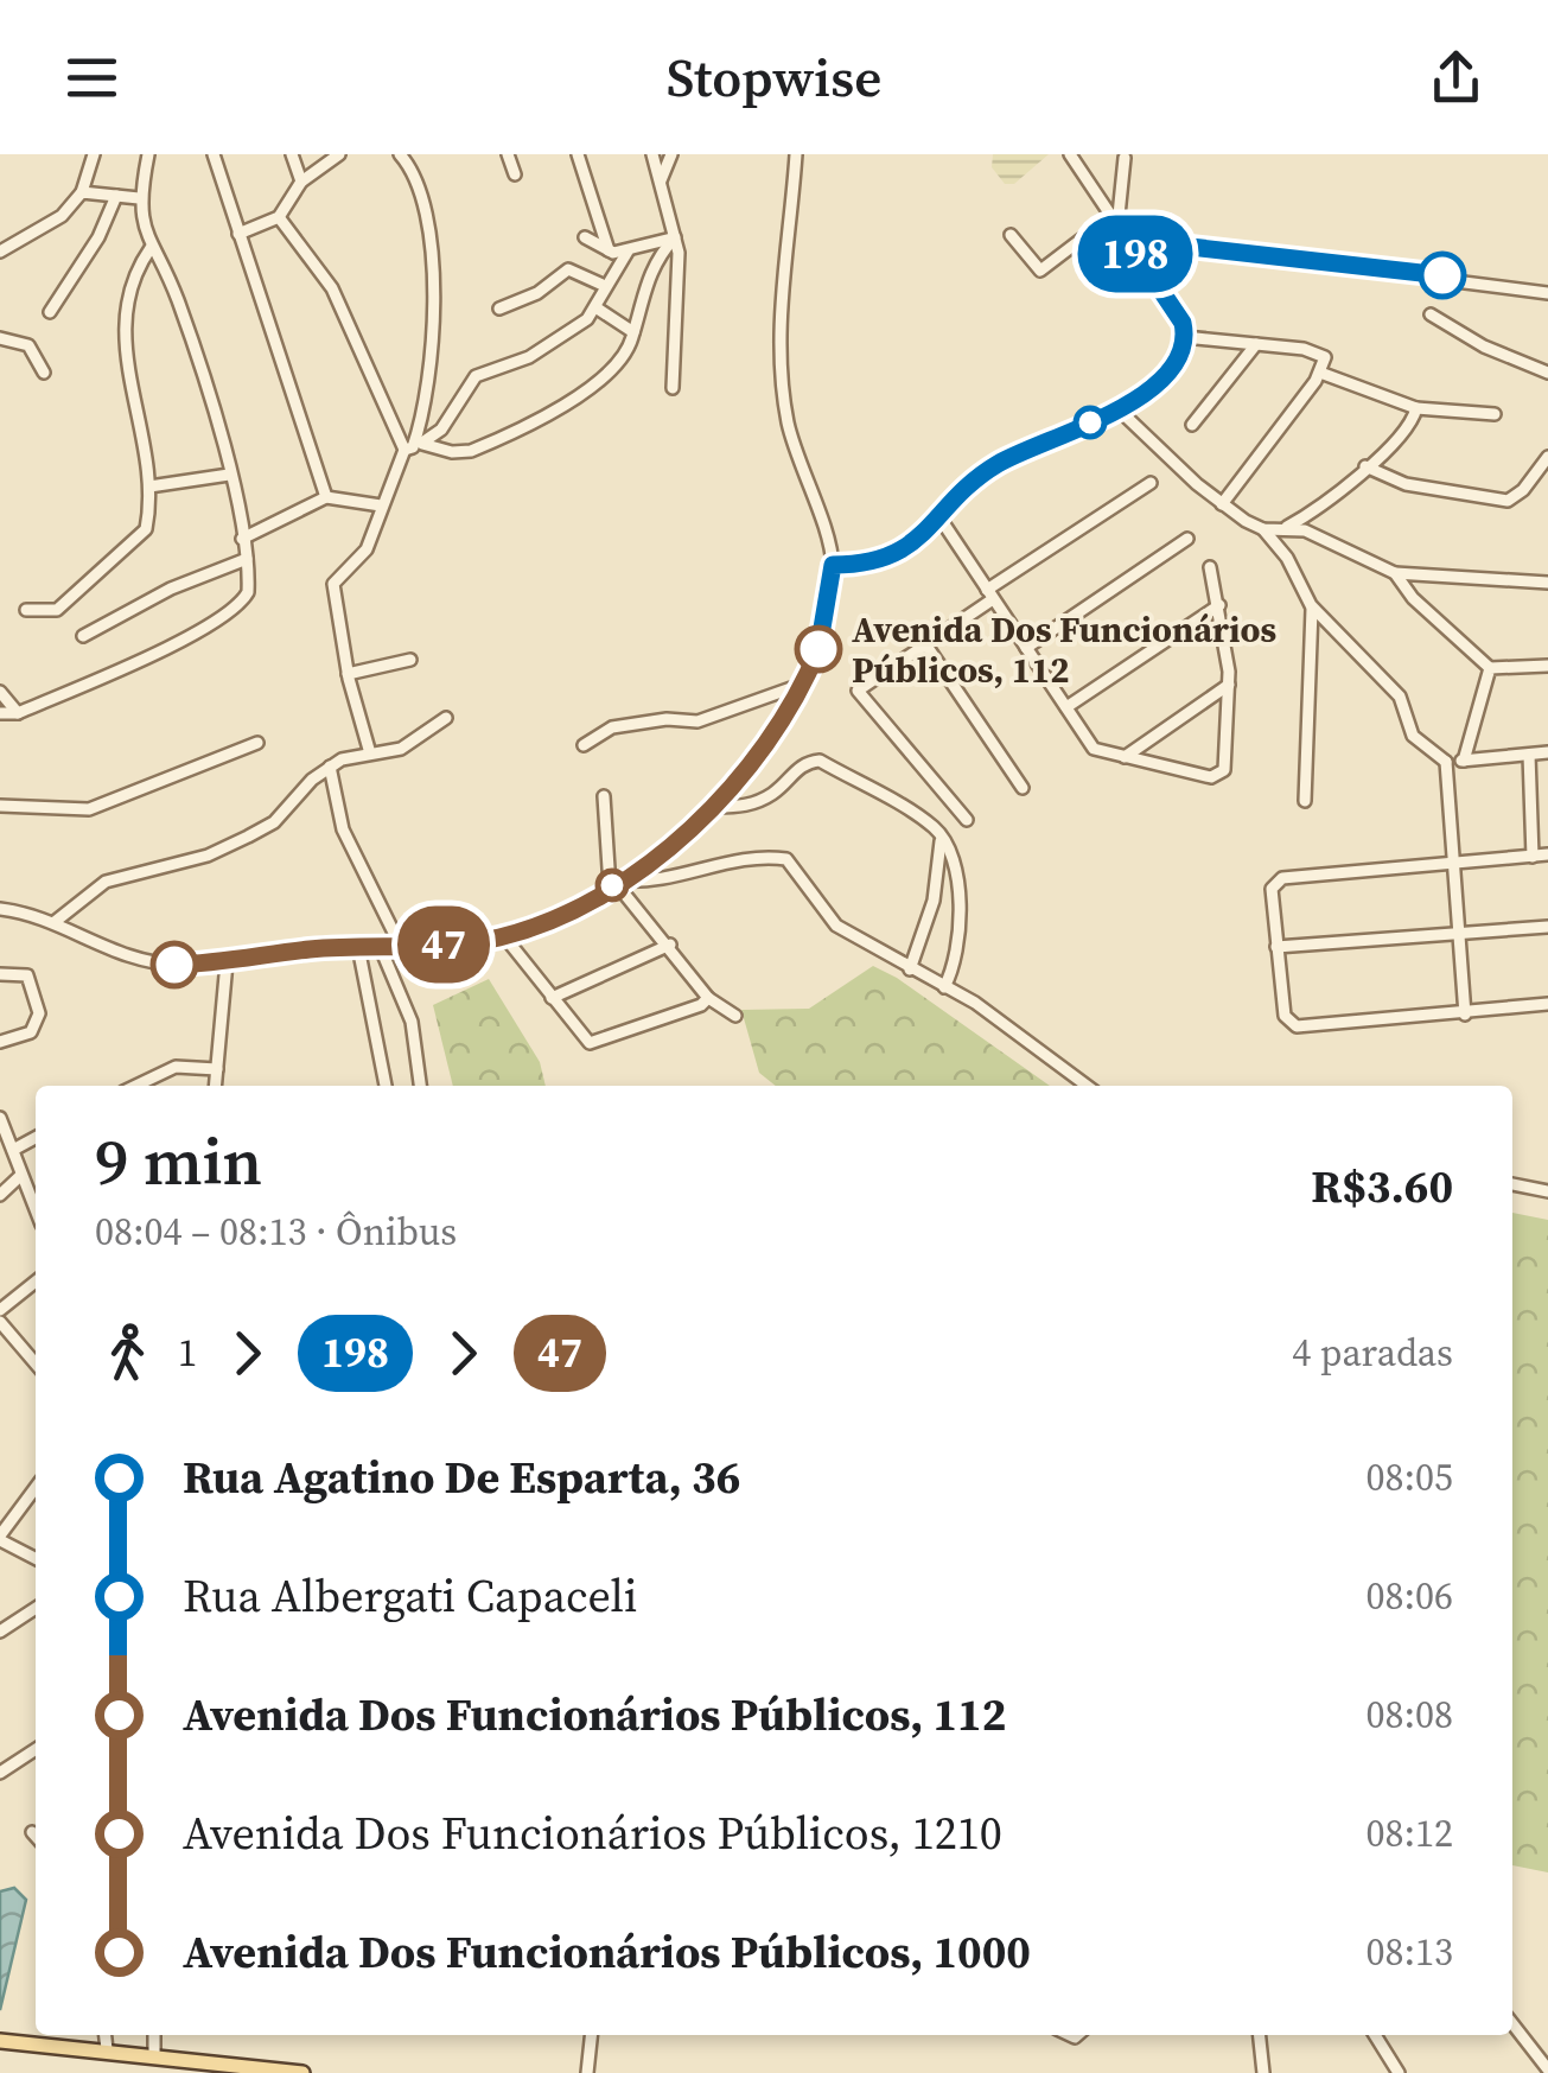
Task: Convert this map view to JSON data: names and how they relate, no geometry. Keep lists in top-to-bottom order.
{
  "places": ["Avenida Dos Funcionários Públicos, 112"],
  "lines": ["bus line 198", "bus line 47"],
  "page": {
    "header": "Stopwise",
    "on_map": ["198", "47"],
    "heading": ["9 min", "08:04 – 08:13 · Ônibus", "R$3.60"],
    "legs": [
      "1",
      "198",
      "47",
      "4 paradas"
    ],
    "list": [
      {
        "name": "Rua Agatino De Esparta, 36",
        "value": "08:05"
      },
      {
        "name": "Rua Albergati Capaceli",
        "value": "08:06"
      },
      {
        "name": "Avenida Dos Funcionários Públicos, 112",
        "value": "08:08"
      },
      {
        "name": "Avenida Dos Funcionários Públicos, 1210",
        "value": "08:12"
      },
      {
        "name": "Avenida Dos Funcionários Públicos, 1000",
        "value": "08:13"
      }
    ]
  }
}
